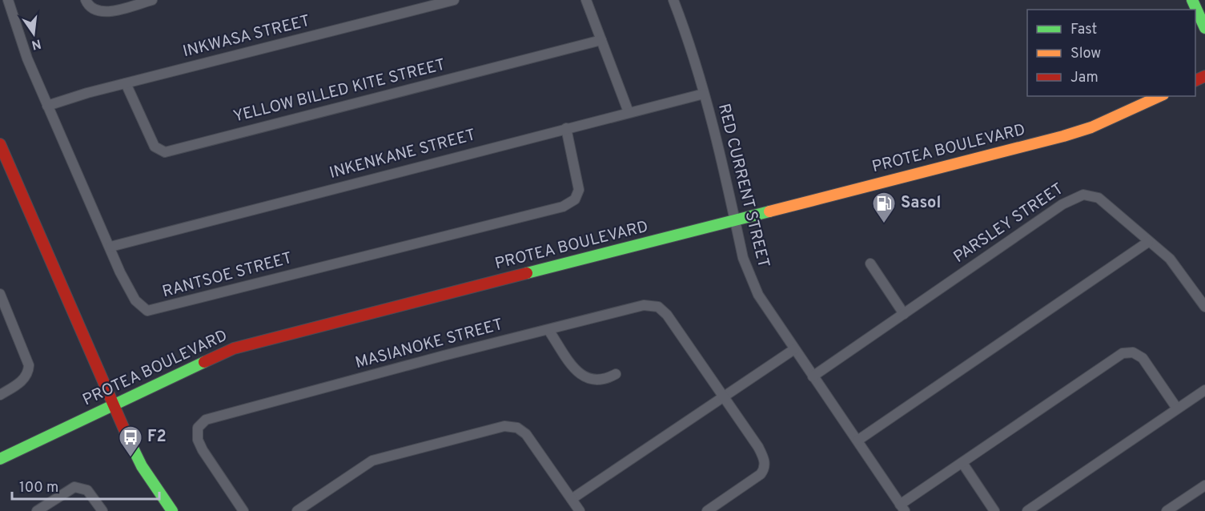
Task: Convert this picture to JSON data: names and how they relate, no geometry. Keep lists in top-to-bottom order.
{
  "streets": {
    "street": [
      "INKWASA STREET",
      "YELLOW BILLED KITE STREET",
      "PROTEA BOULEVARD",
      "INKENKANE STREET",
      "RED CURRENT STREET",
      "PARSLEY STREET",
      "RANTSOE STREET",
      "MASIANOKE STREET"
    ]
  },
  "crossings": [
    ["INKWASA STREET", "YELLOW BILLED KITE STREET"],
    ["INKWASA STREET", "RANTSOE STREET"],
    ["PROTEA BOULEVARD", "RED CURRENT STREET"],
    ["INKENKANE STREET", "RED CURRENT STREET"],
    ["INKENKANE STREET", "RANTSOE STREET"],
    ["RED CURRENT STREET", "PARSLEY STREET"]
  ],
  "places": {
    "fuel station": ["Sasol"],
    "bus stop": ["F2"]
  },
  "legend": ["Fast", "Slow", "Jam"],
  "scale_bar": "100 m",
  "north": "bottom"
}
